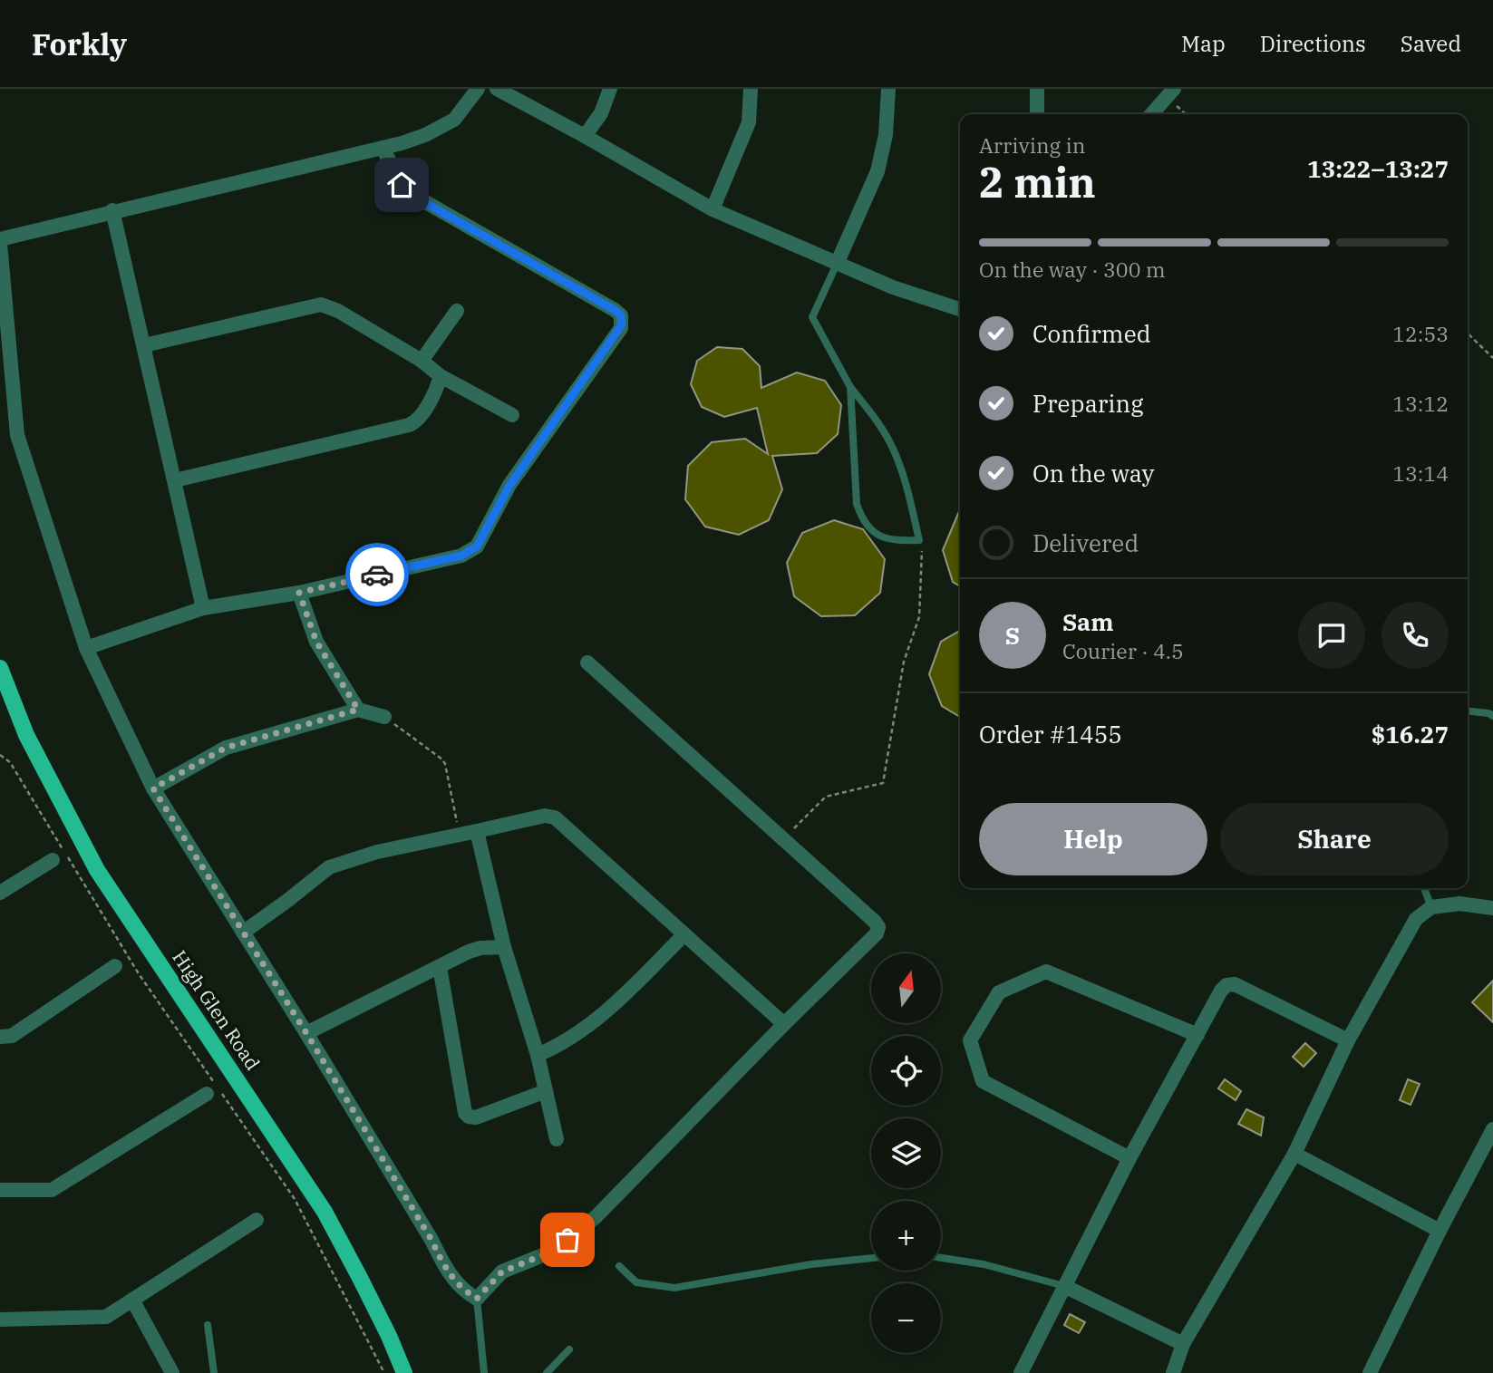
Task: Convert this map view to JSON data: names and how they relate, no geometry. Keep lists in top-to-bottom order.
{
  "streets": {
    "main road": ["High Glen Road"]
  },
  "north": "top",
  "page": {
    "header": "Forkly",
    "nav": ["Map", "Directions", "Saved"],
    "heading": ["2 min", "Arriving in", "13:22–13:27"],
    "panel": [
      "Sam",
      "Courier · 4.5",
      "Order #1455",
      "$16.27"
    ],
    "bar": "On the way · 300 m",
    "list": [
      ["Confirmed", "12:53"],
      ["Preparing", "13:12"],
      ["On the way", "13:14"],
      "Delivered"
    ],
    "round": "S",
    "buttons": ["Help", "Share"],
    "map_buttons": ["+", "−"]
  }
}
